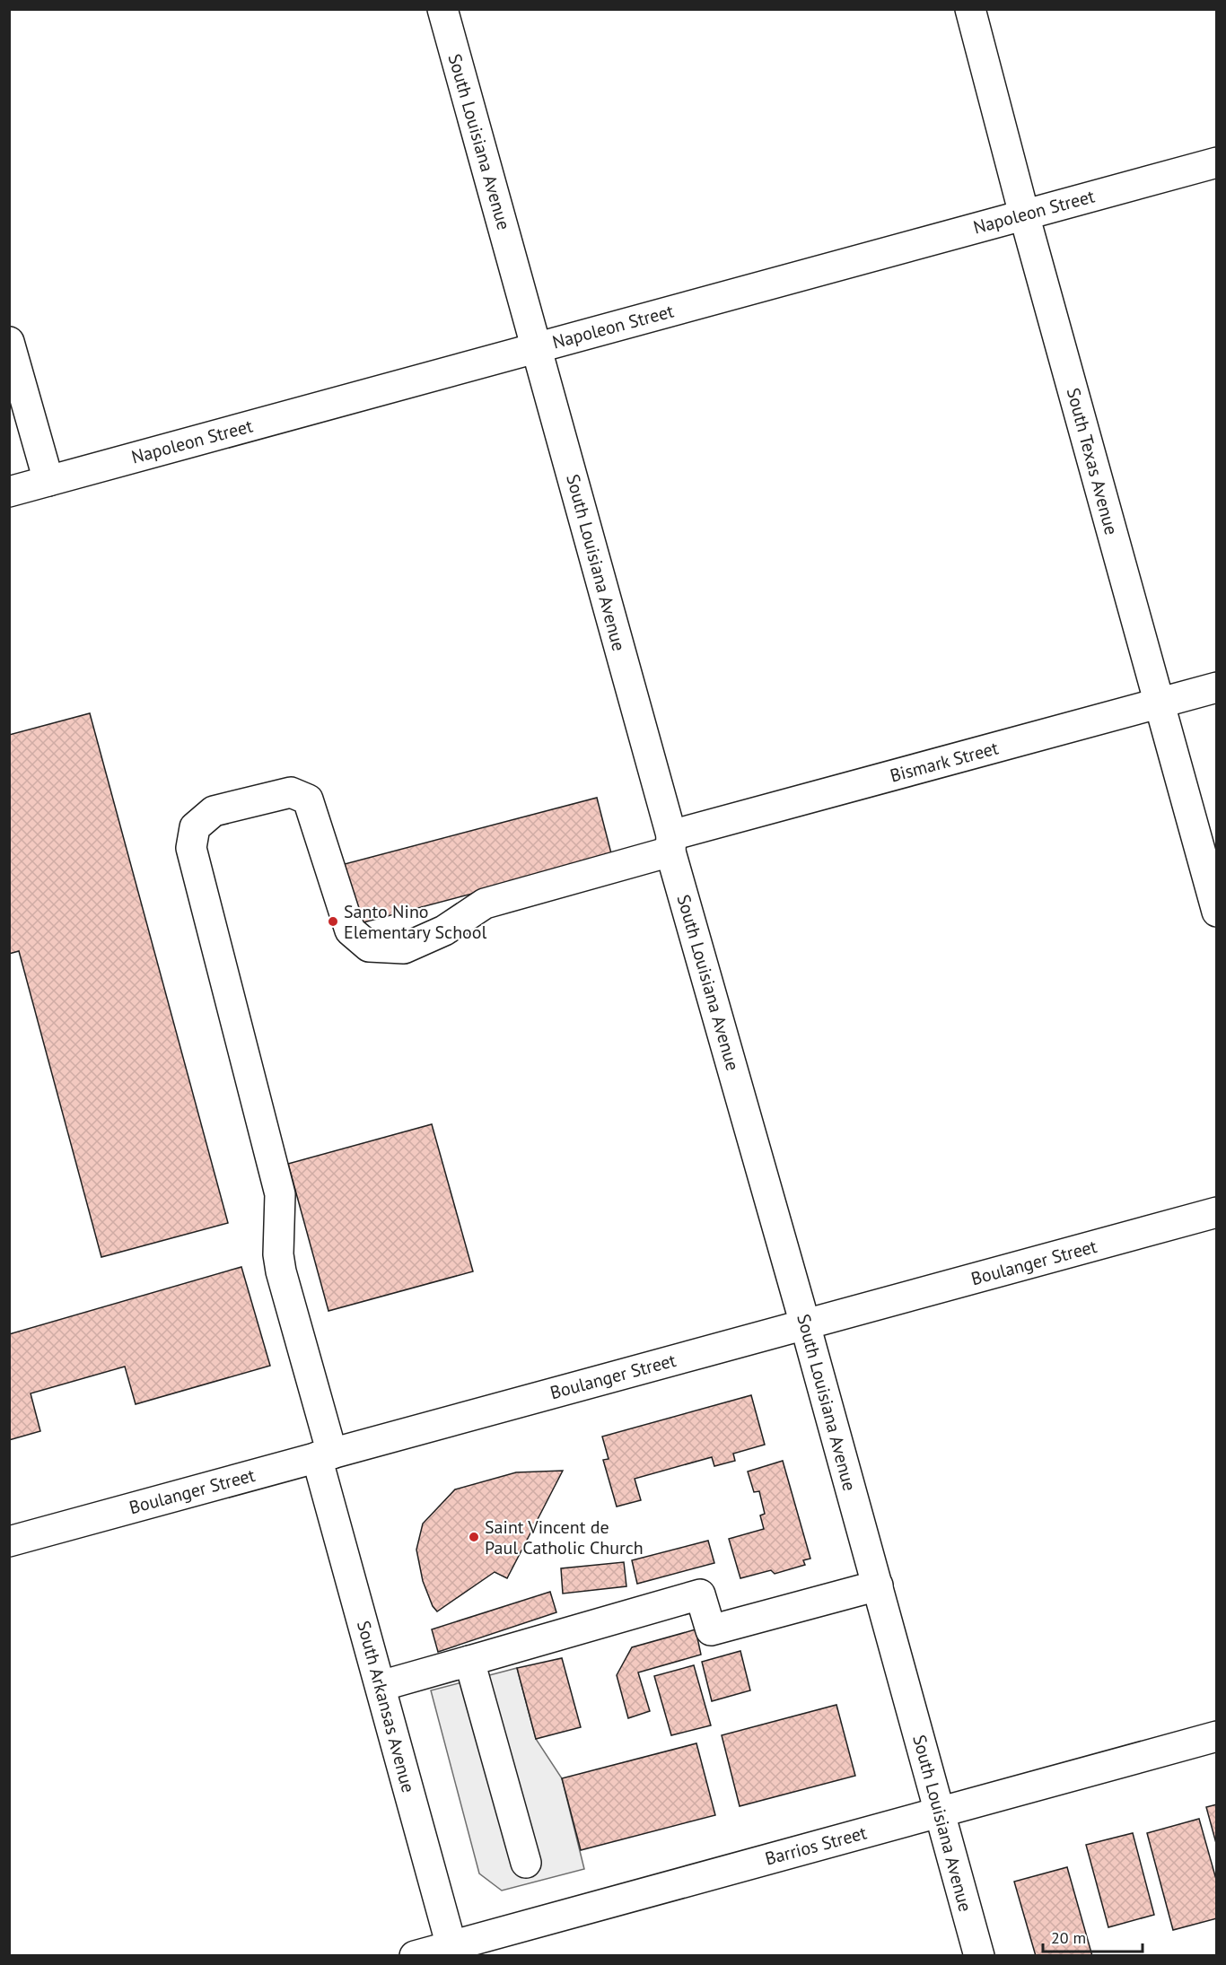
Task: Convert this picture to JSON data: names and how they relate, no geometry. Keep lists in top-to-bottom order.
{
  "streets": {
    "street": [
      "South Louisiana Avenue",
      "Napoleon Street",
      "South Texas Avenue",
      "Bismark Street",
      "Boulanger Street",
      "South Arkansas Avenue",
      "Barrios Street"
    ]
  },
  "crossings": [
    ["South Louisiana Avenue", "Napoleon Street"],
    ["South Louisiana Avenue", "Bismark Street"],
    ["South Louisiana Avenue", "Boulanger Street"],
    ["South Louisiana Avenue", "Barrios Street"],
    ["Napoleon Street", "South Texas Avenue"],
    ["South Texas Avenue", "Bismark Street"],
    ["Bismark Street", "Boulanger Street"],
    ["Bismark Street", "South Arkansas Avenue"],
    ["Boulanger Street", "South Arkansas Avenue"],
    ["South Arkansas Avenue", "Barrios Street"]
  ],
  "places": ["Santo Nino Elementary School", "Saint Vincent de Paul Catholic Church"],
  "scale_bar": "20 m"
}
